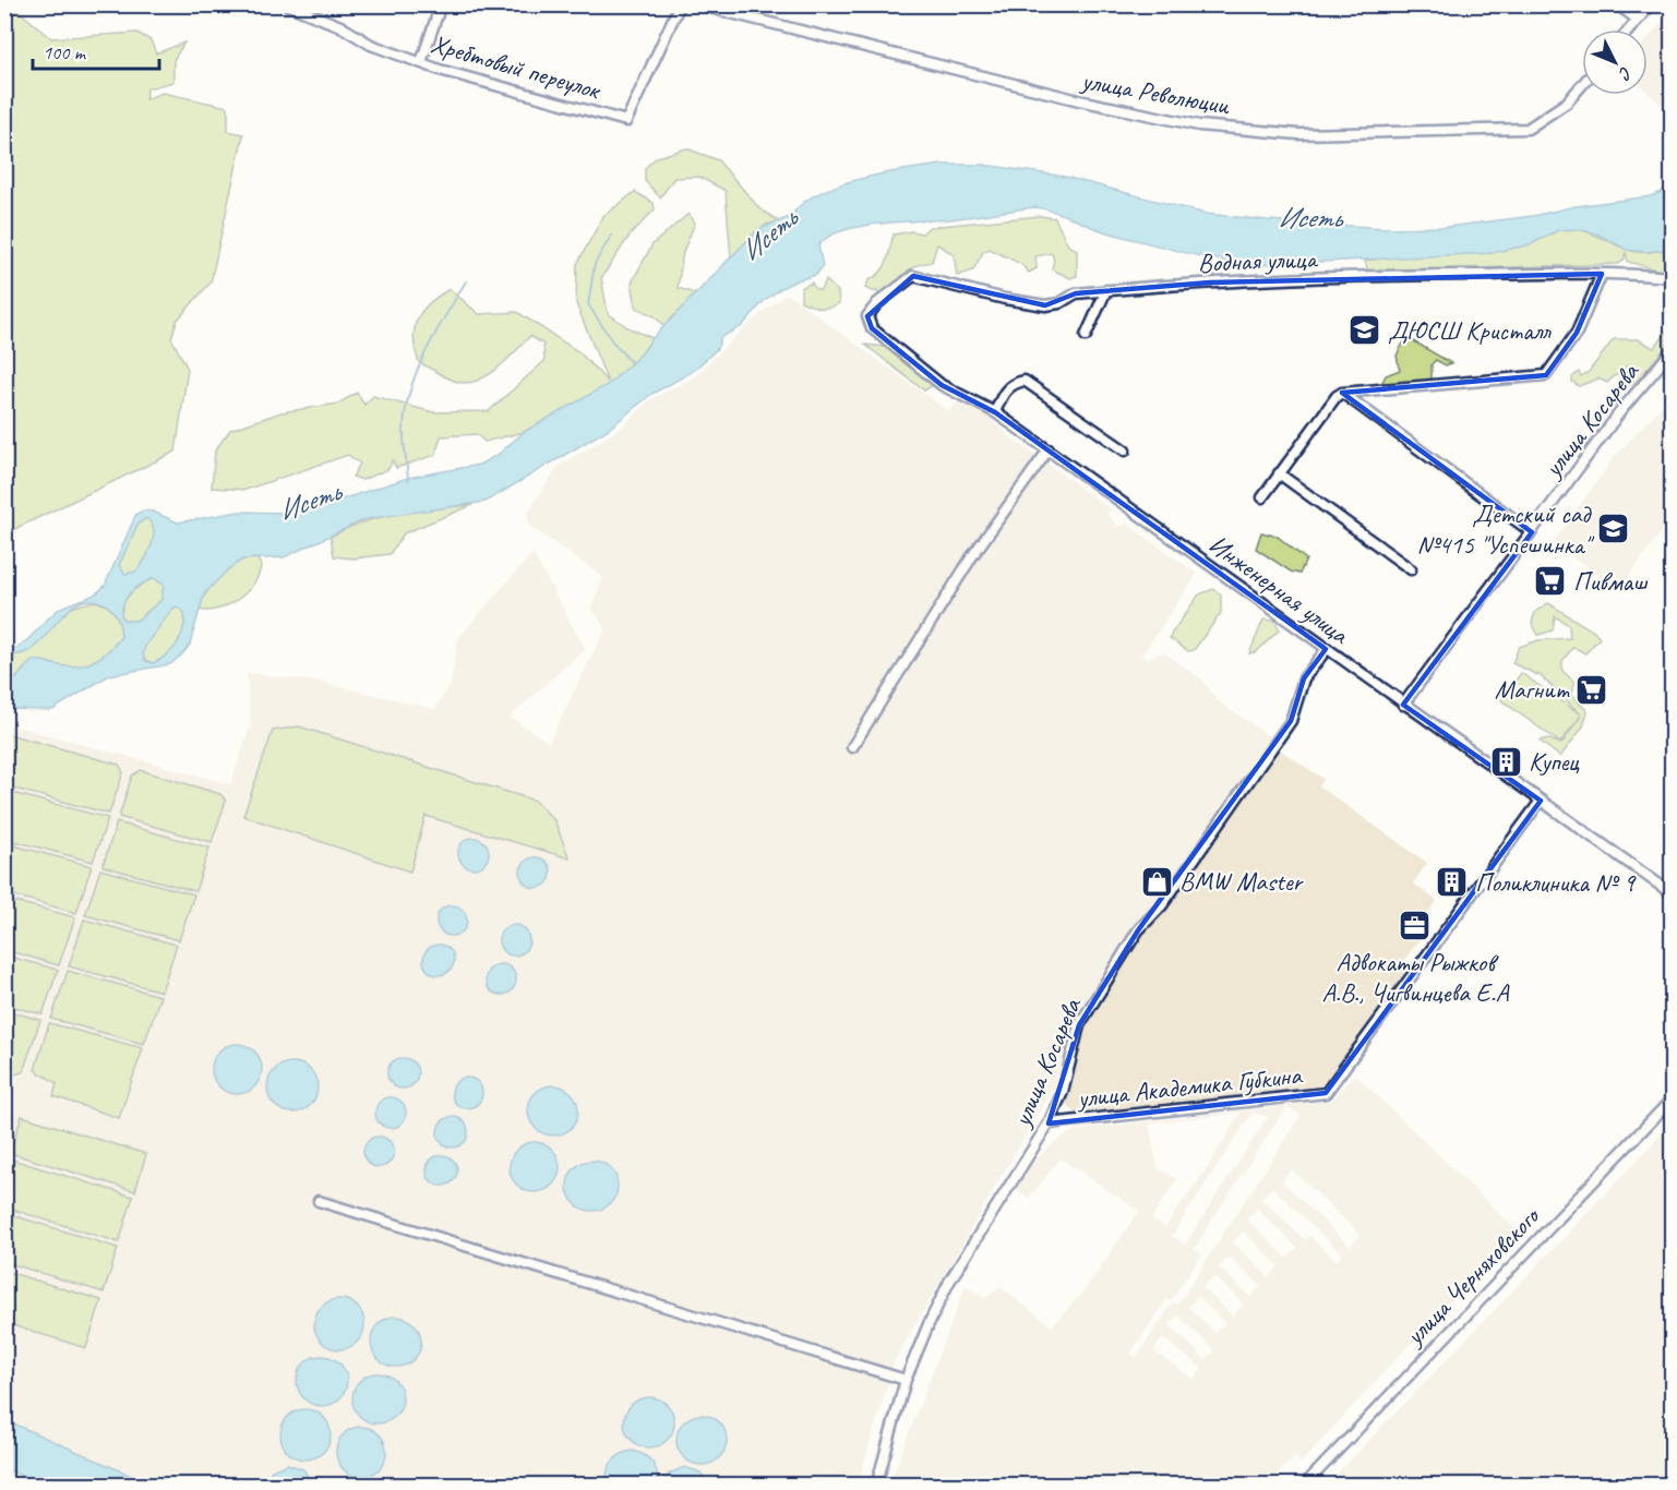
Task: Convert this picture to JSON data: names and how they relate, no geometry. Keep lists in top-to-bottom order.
{
  "streets": {
    "street": [
      "Хребтовый переулок",
      "улица Революции",
      "Водная улица",
      "улица Косарева",
      "Инженерная улица",
      "улица Академика Губкина",
      "улица Черняховского"
    ]
  },
  "crossings": [
    ["Водная улица", "Инженерная улица"],
    ["улица Косарева", "Инженерная улица"],
    ["улица Косарева", "улица Академика Губкина"],
    ["Инженерная улица", "улица Академика Губкина"]
  ],
  "water": ["Исеть"],
  "places": {
    "school or university": ["ДЮСШ Кристалл", "Детский сад №415 \"Успешинка\""],
    "supermarket": ["Пивмаш", "Магнит"],
    "building": ["Купец", "Поликлиника № 9"],
    "shop": ["BMW Master"],
    "office": ["Адвокаты Рыжков А.В., Чигвинцева Е.А"]
  },
  "scale_bar": "100 m",
  "north": "bottom right"
}
